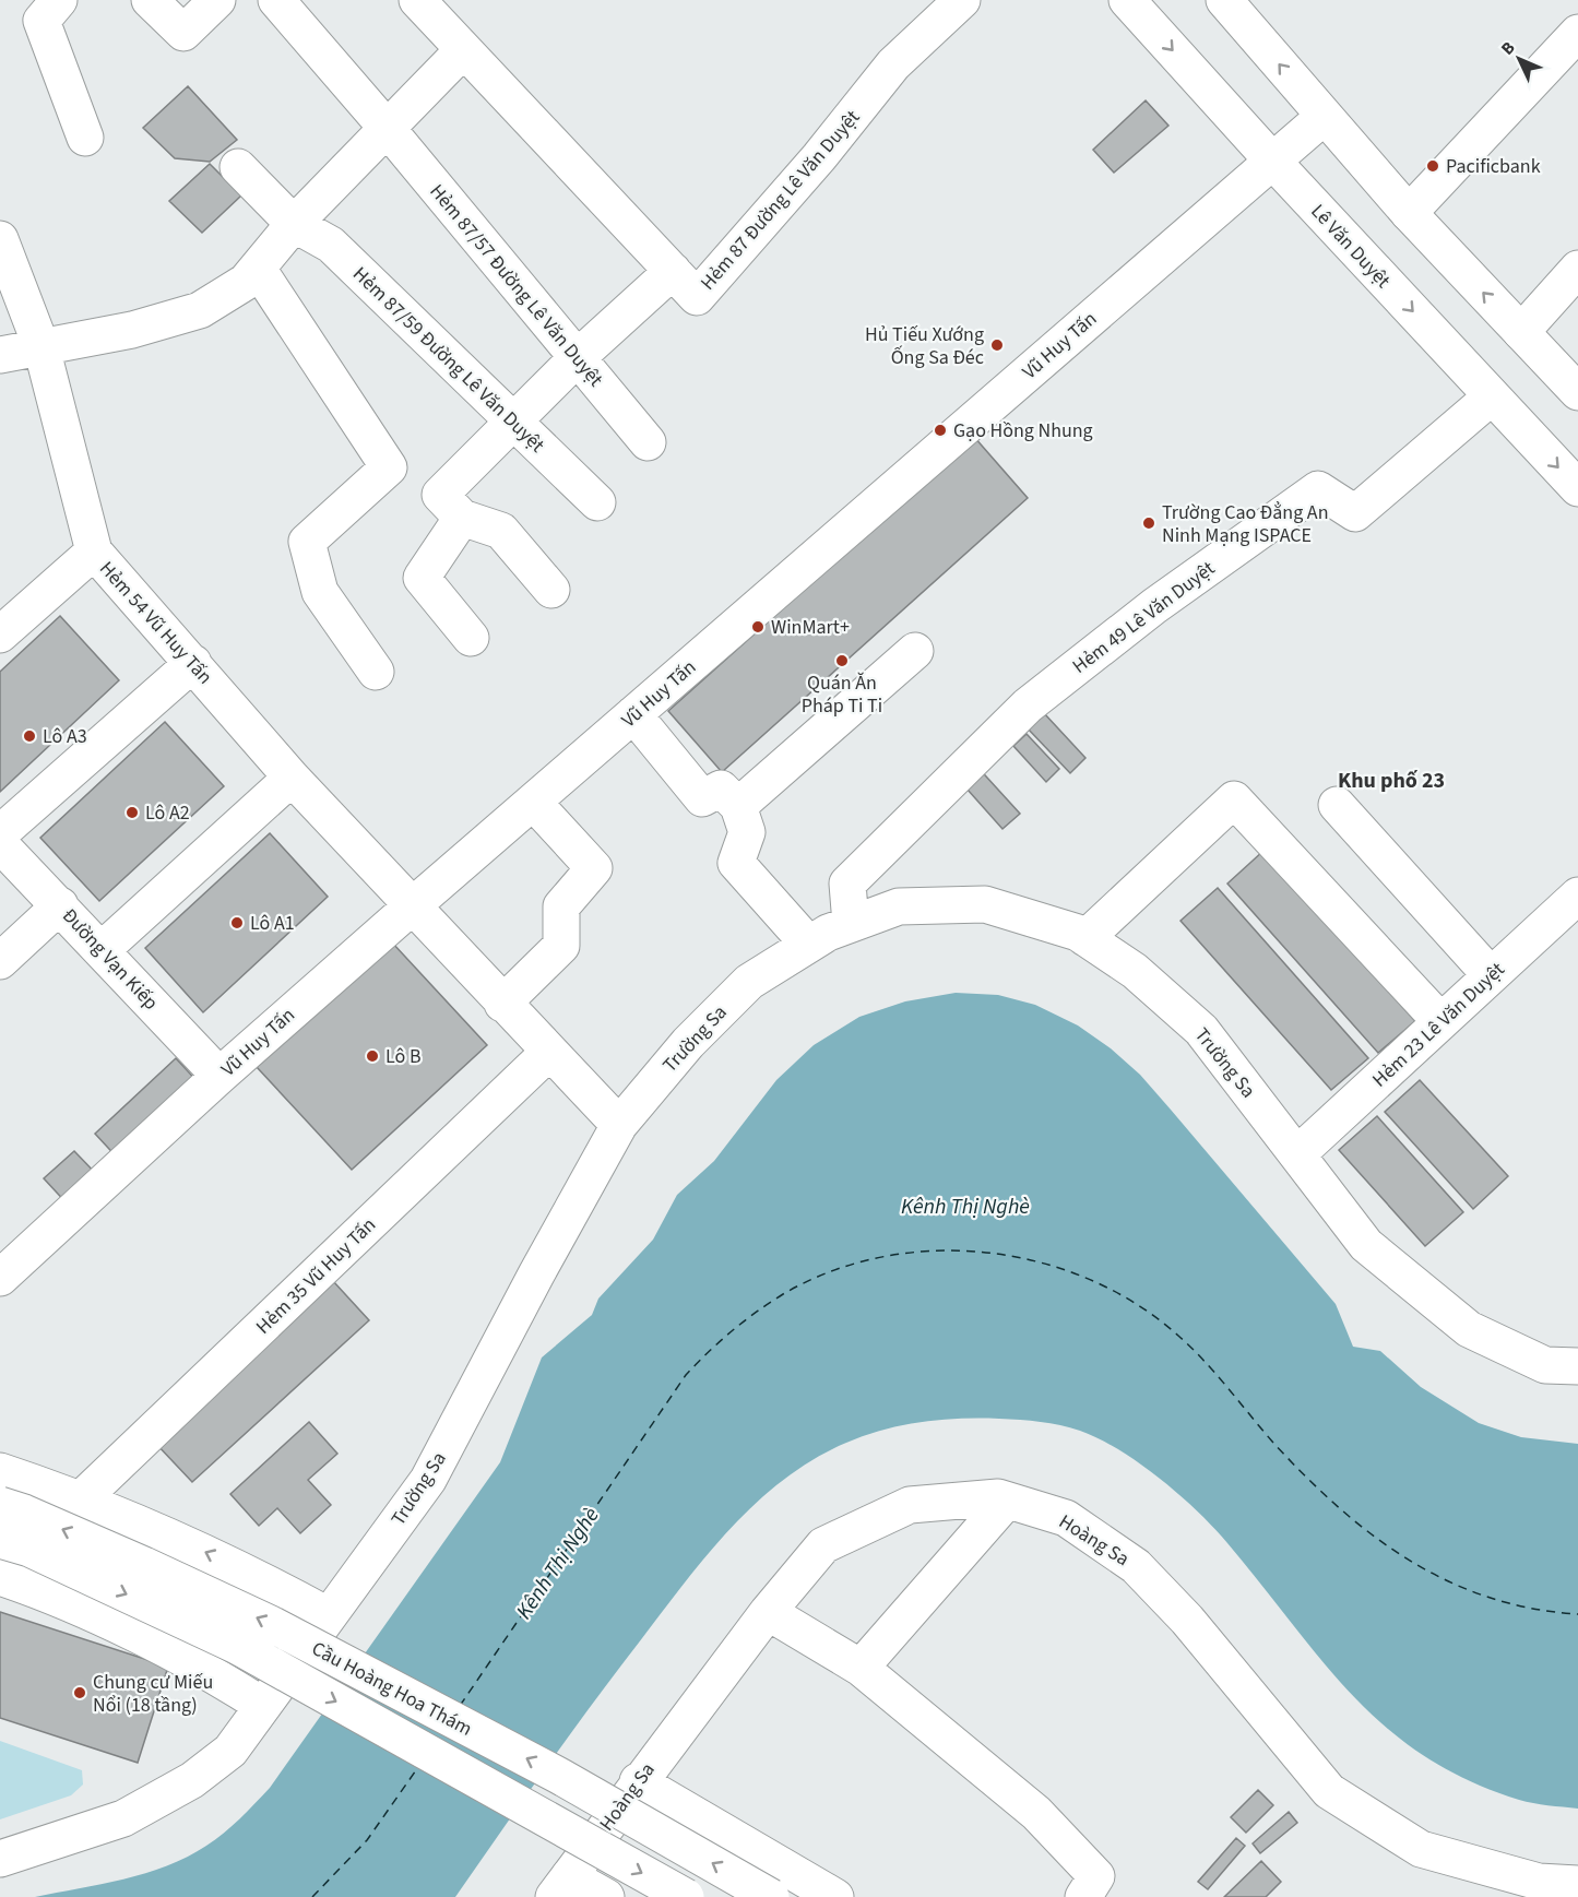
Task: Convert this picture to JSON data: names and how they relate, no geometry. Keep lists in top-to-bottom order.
{
  "streets": {
    "street": [
      "Hẻm 87 Đường Lê Văn Duyệt",
      "Lê Văn Duyệt",
      "Hẻm 87/57 Đường Lê Văn Duyệt",
      "Vũ Huy Tấn",
      "Hẻm 87/59 Đường Lê Văn Duyệt",
      "Hẻm 49 Lê Văn Duyệt",
      "Hẻm 54 Vũ Huy Tấn",
      "Đường Vạn Kiếp",
      "Hẻm 23 Lê Văn Duyệt",
      "Trường Sa",
      "Hẻm 35 Vũ Huy Tấn",
      "Hoàng Sa",
      "Cầu Hoàng Hoa Thám"
    ]
  },
  "crossings": [
    ["Lê Văn Duyệt", "Vũ Huy Tấn"],
    ["Lê Văn Duyệt", "Hẻm 49 Lê Văn Duyệt"],
    ["Vũ Huy Tấn", "Hẻm 54 Vũ Huy Tấn"],
    ["Vũ Huy Tấn", "Đường Vạn Kiếp"],
    ["Hẻm 49 Lê Văn Duyệt", "Trường Sa"],
    ["Hẻm 54 Vũ Huy Tấn", "Trường Sa"],
    ["Hẻm 54 Vũ Huy Tấn", "Hẻm 35 Vũ Huy Tấn"],
    ["Hẻm 23 Lê Văn Duyệt", "Trường Sa"]
  ],
  "districts": ["Khu phố 23"],
  "water": ["Kênh Thị Nghè"],
  "places": [
    "Pacificbank",
    "Hủ Tiếu Xướng Ống Sa Đéc",
    "Gạo Hồng Nhung",
    "Trường Cao Đẳng An Ninh Mạng ISPACE",
    "WinMart+",
    "Quán Ăn Pháp Ti Ti",
    "Lô A3",
    "Lô A2",
    "Lô A1",
    "Lô B",
    "Chung cư Miếu Nổi (18 tầng)"
  ],
  "north": "top left"
}
